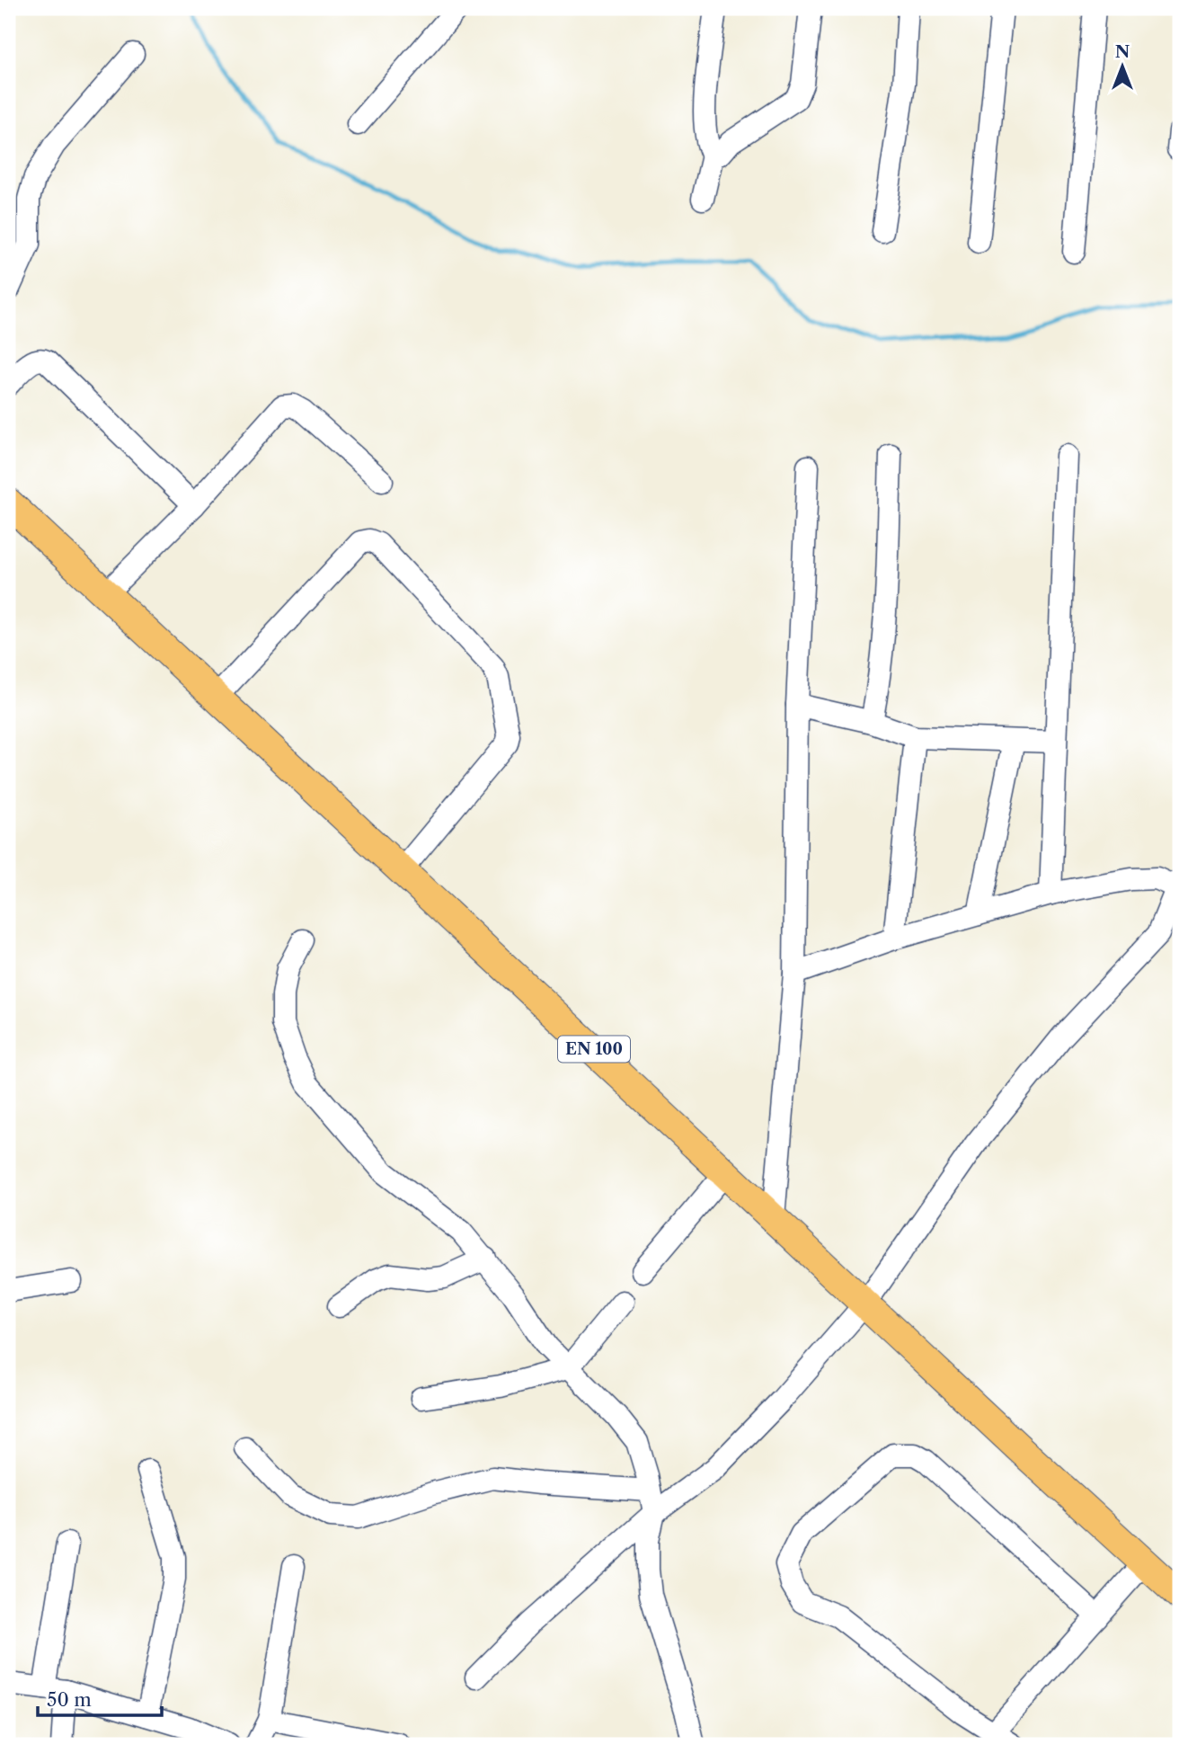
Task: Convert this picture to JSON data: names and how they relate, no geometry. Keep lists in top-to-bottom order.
{
  "streets": {
    "main road": ["EN 100"]
  },
  "scale_bar": "50 m",
  "north": "top"
}
